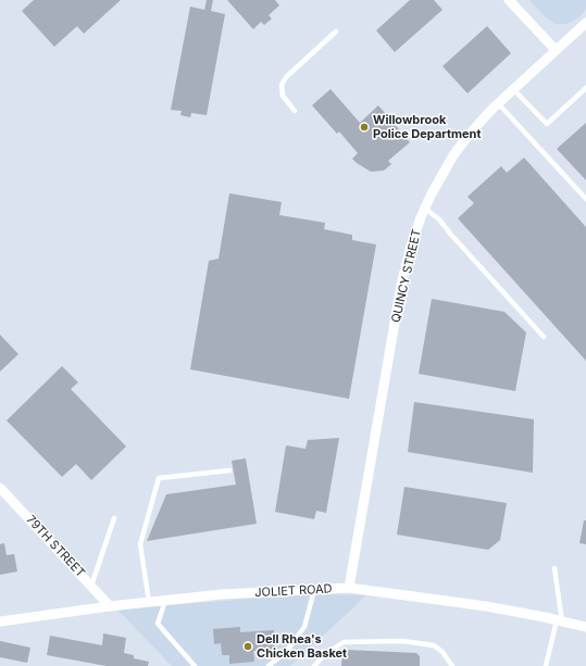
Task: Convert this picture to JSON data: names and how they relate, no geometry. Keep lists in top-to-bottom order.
{
  "streets": {
    "street": ["QUINCY STREET", "79TH STREET", "JOLIET ROAD"]
  },
  "crossings": [
    ["QUINCY STREET", "JOLIET ROAD"],
    ["79TH STREET", "JOLIET ROAD"]
  ],
  "places": ["Willowbrook Police Department", "Dell Rhea's Chicken Basket"]
}
